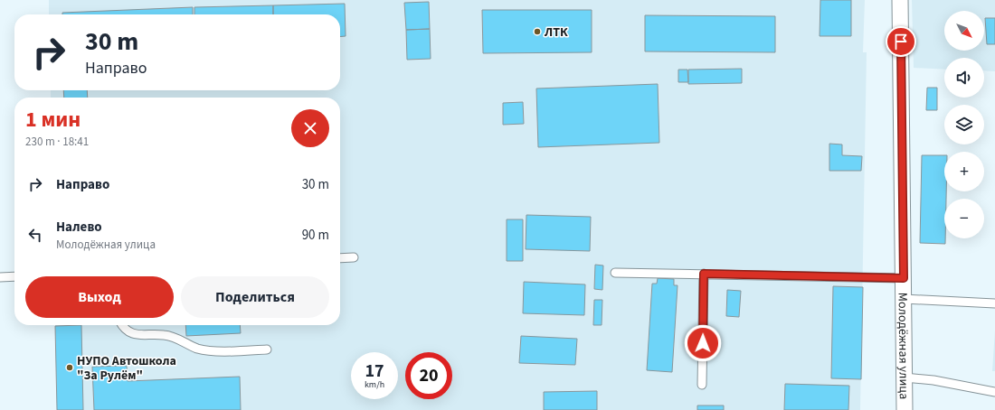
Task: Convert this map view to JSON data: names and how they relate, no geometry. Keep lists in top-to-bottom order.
{
  "streets": {
    "street": ["Молодёжная улица"]
  },
  "places": ["ЛТК", "НУПО Автошкола \"За Рулём\""],
  "north": "bottom right",
  "page": {
    "map_buttons": ["+", "−"],
    "turn": ["30 m", "Направо"],
    "heading": ["1 мин", "230 m · 18:41"],
    "list": [
      {
        "name": "Направо",
        "value": "30 m"
      },
      {
        "name": "Налево",
        "note": "Молодёжная улица",
        "value": "90 m"
      }
    ],
    "buttons": ["Выход", "Поделиться"],
    "speed": "17 km/h",
    "limit": "20"
  }
}
